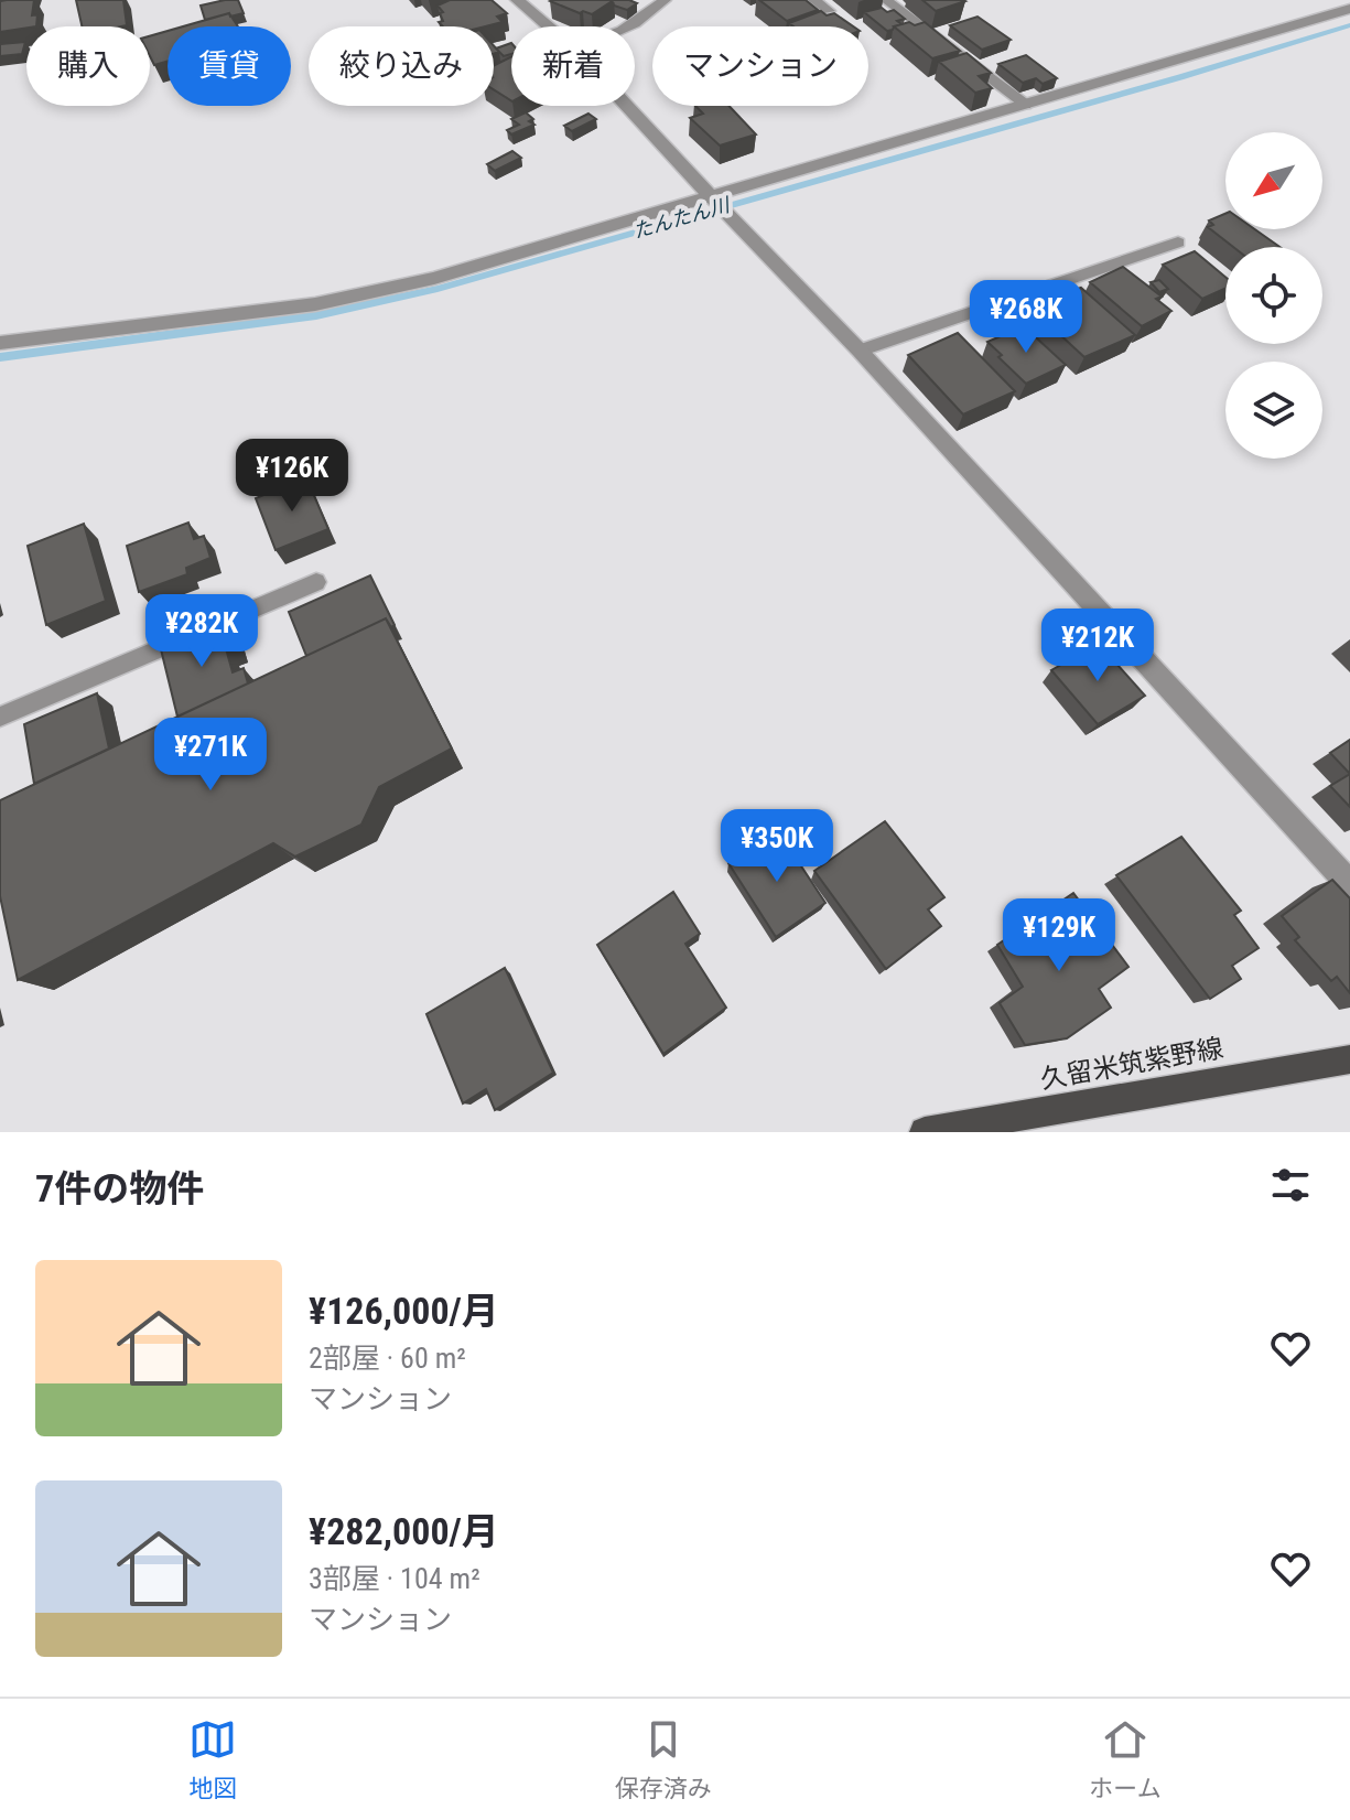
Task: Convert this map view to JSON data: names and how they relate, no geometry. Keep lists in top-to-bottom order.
{
  "streets": {
    "main road": ["久留米筑紫野線"]
  },
  "water": ["たんたん川"],
  "north": "bottom left",
  "page": {
    "chip": [
      "購入",
      "賃貸",
      "絞り込み",
      "新着",
      "マンション"
    ],
    "price": [
      "¥268K",
      "¥126K",
      "¥282K",
      "¥212K",
      "¥271K",
      "¥350K",
      "¥129K"
    ],
    "heading": "7件の物件",
    "list": [
      {
        "name": "¥126,000/月",
        "note": "2部屋 · 60 m² · マンション"
      },
      {
        "name": "¥282,000/月",
        "note": "3部屋 · 104 m² · マンション"
      }
    ],
    "tabs": ["地図", "保存済み", "ホーム"]
  }
}
